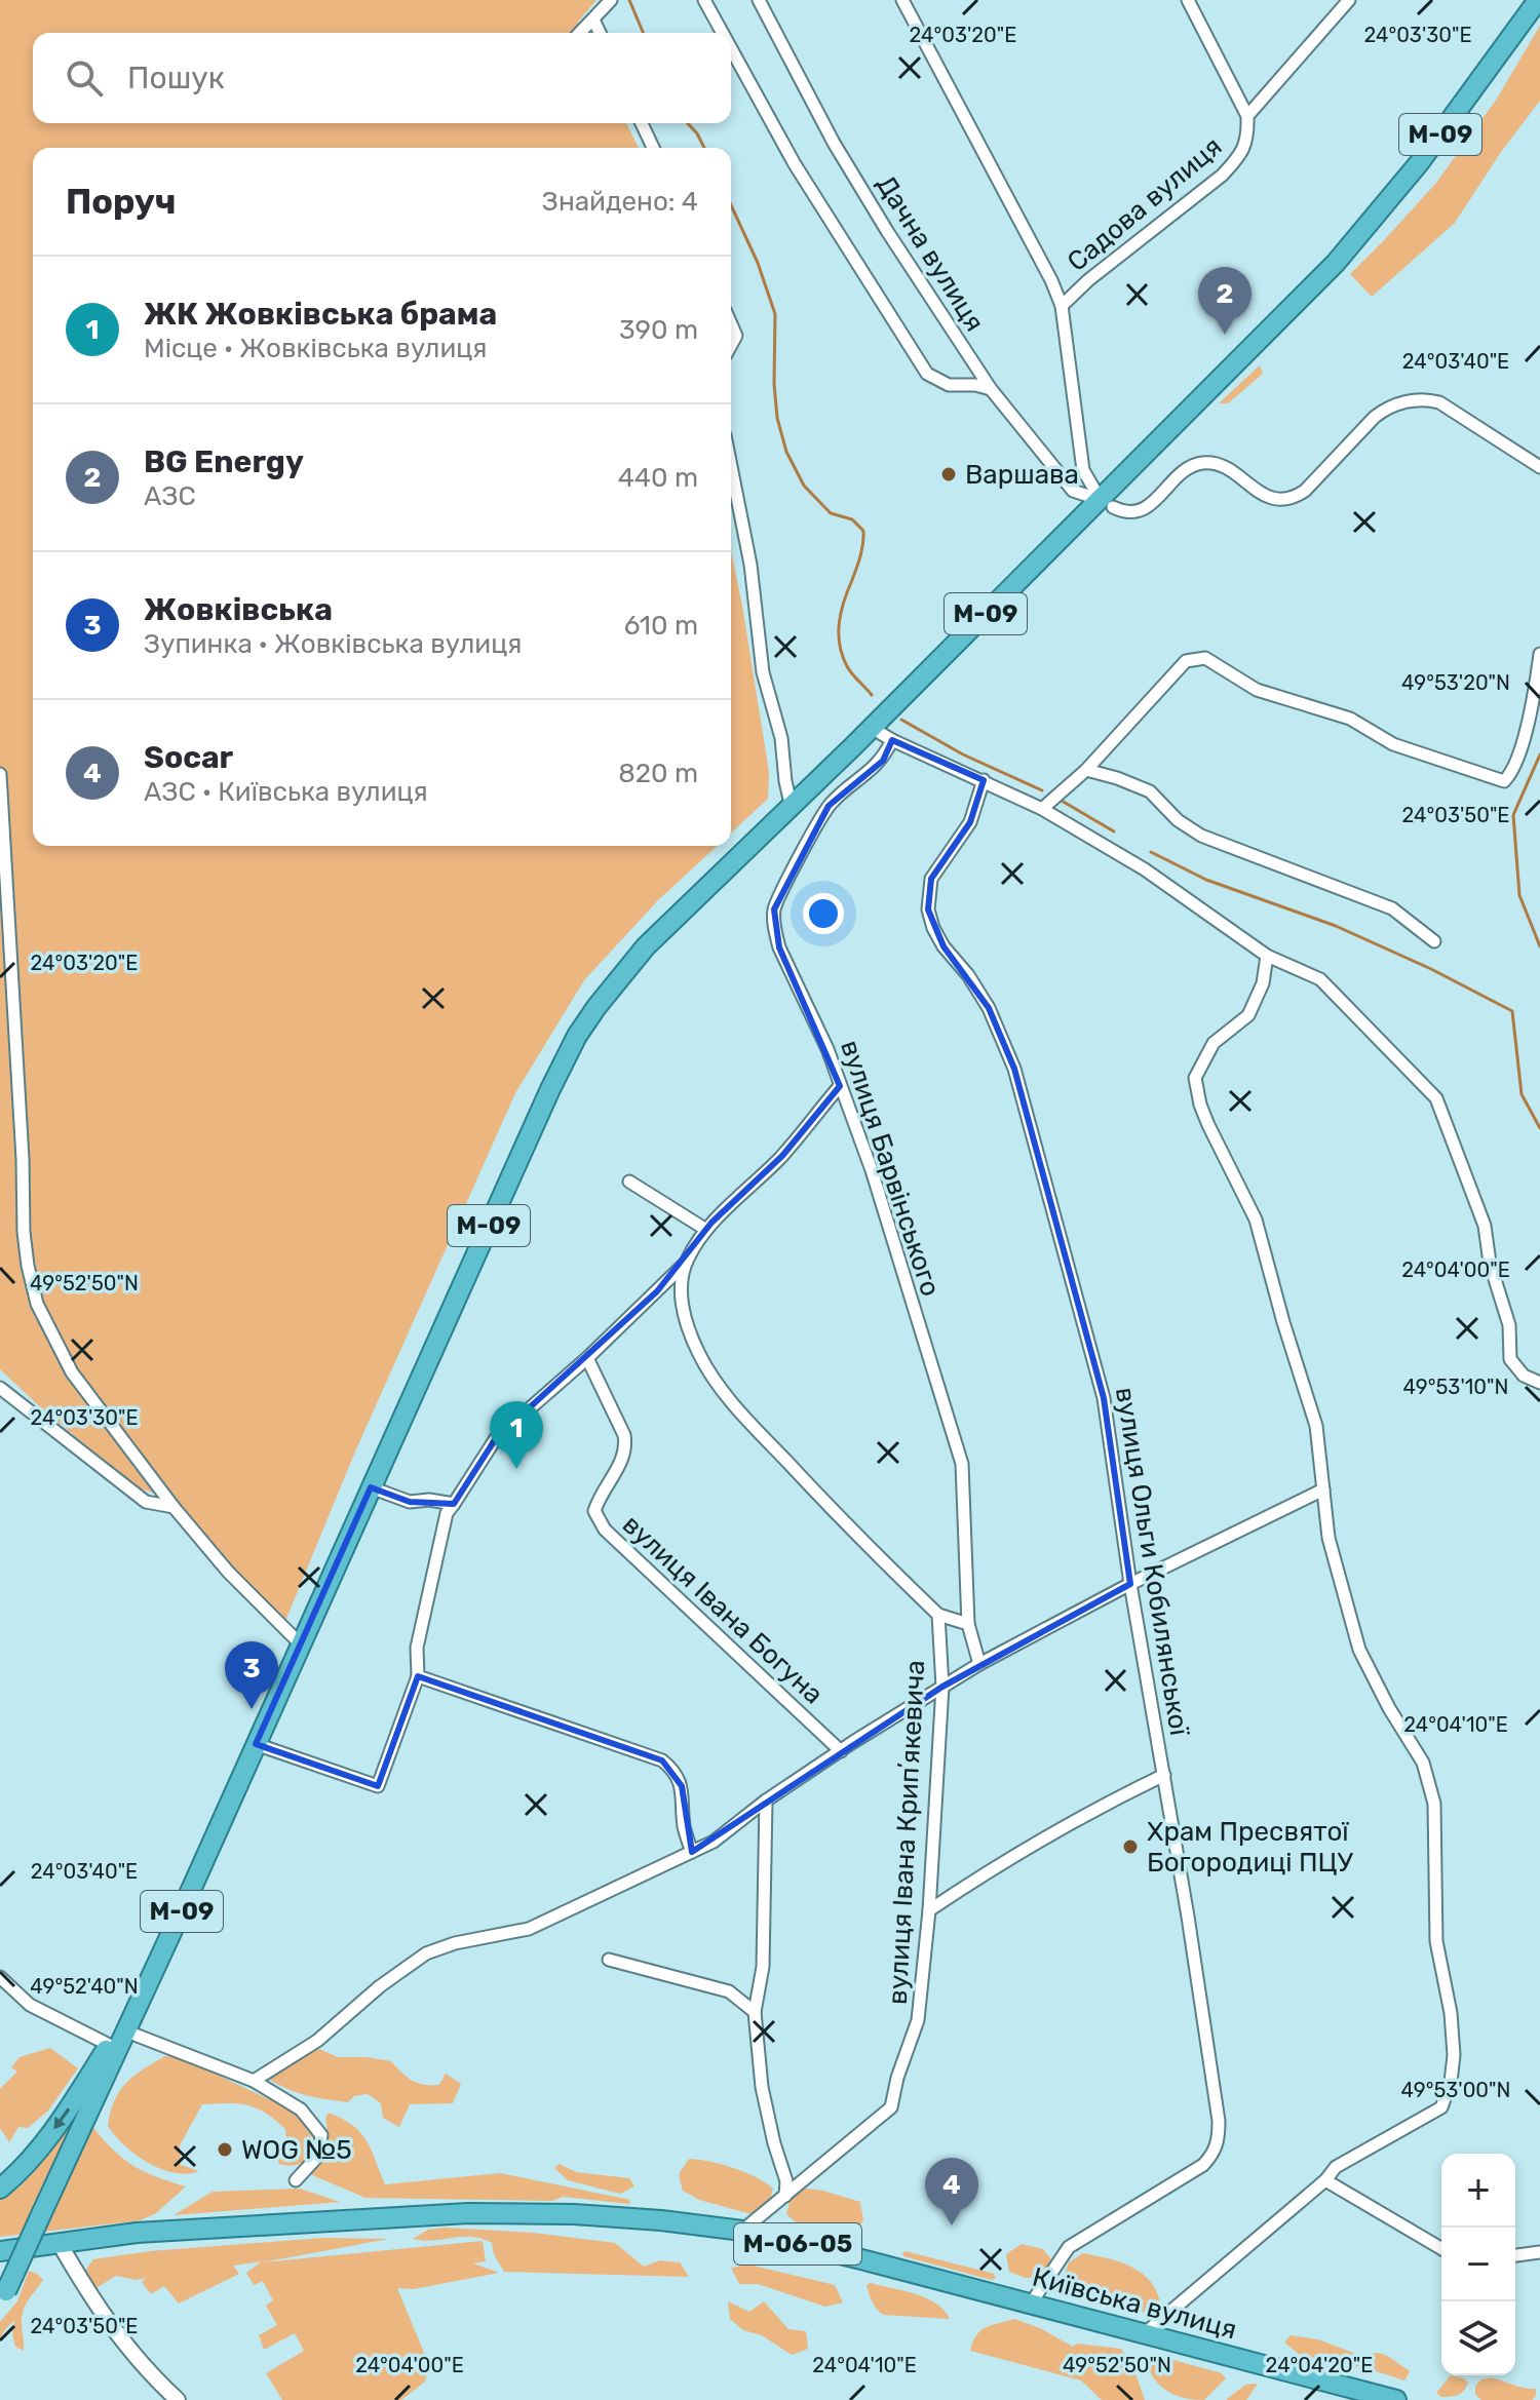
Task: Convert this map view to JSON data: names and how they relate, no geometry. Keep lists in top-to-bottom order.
{
  "streets": {
    "highway": ["М-09", "М-06-05", "Київська вулиця"],
    "street": [
      "Садова вулиця",
      "Дачна вулиця",
      "вулиця Барвінського",
      "вулиця Ольги Кобилянської",
      "вулиця Івана Богуна",
      "вулиця Івана Крипʼякевича"
    ]
  },
  "crossings": [
    ["М-09", "Дачна вулиця"],
    ["вулиця Ольги Кобилянської", "Київська вулиця"],
    ["вулиця Івана Крипʼякевича", "Київська вулиця"]
  ],
  "places": ["Варшава", "Храм Пресвятої Богородиці ПЦУ", "WOG №5"],
  "page": {
    "search": "Пошук",
    "heading": ["Поруч", "Знайдено: 4"],
    "list": [
      {
        "mark": "1",
        "name": "ЖК Жовківська брама",
        "note": "Місце · Жовківська вулиця",
        "value": "390 m"
      },
      {
        "mark": "2",
        "name": "BG Energy",
        "note": "АЗС",
        "value": "440 m"
      },
      {
        "mark": "3",
        "name": "Жовківська",
        "note": "Зупинка · Жовківська вулиця",
        "value": "610 m"
      },
      {
        "mark": "4",
        "name": "Socar",
        "note": "АЗС · Київська вулиця",
        "value": "820 m"
      }
    ],
    "pins": [
      "2",
      "1",
      "3",
      "4"
    ],
    "map_buttons": ["+", "−"]
  },
  "coordinates": [
    "24°03'20\"E",
    "24°03'30\"E",
    "24°03'40\"E",
    "49°53'20\"N",
    "24°03'50\"E",
    "24°04'00\"E",
    "49°52'50\"N",
    "49°53'10\"N",
    "24°04'10\"E",
    "49°52'40\"N",
    "49°53'00\"N",
    "24°04'20\"E"
  ]
}
